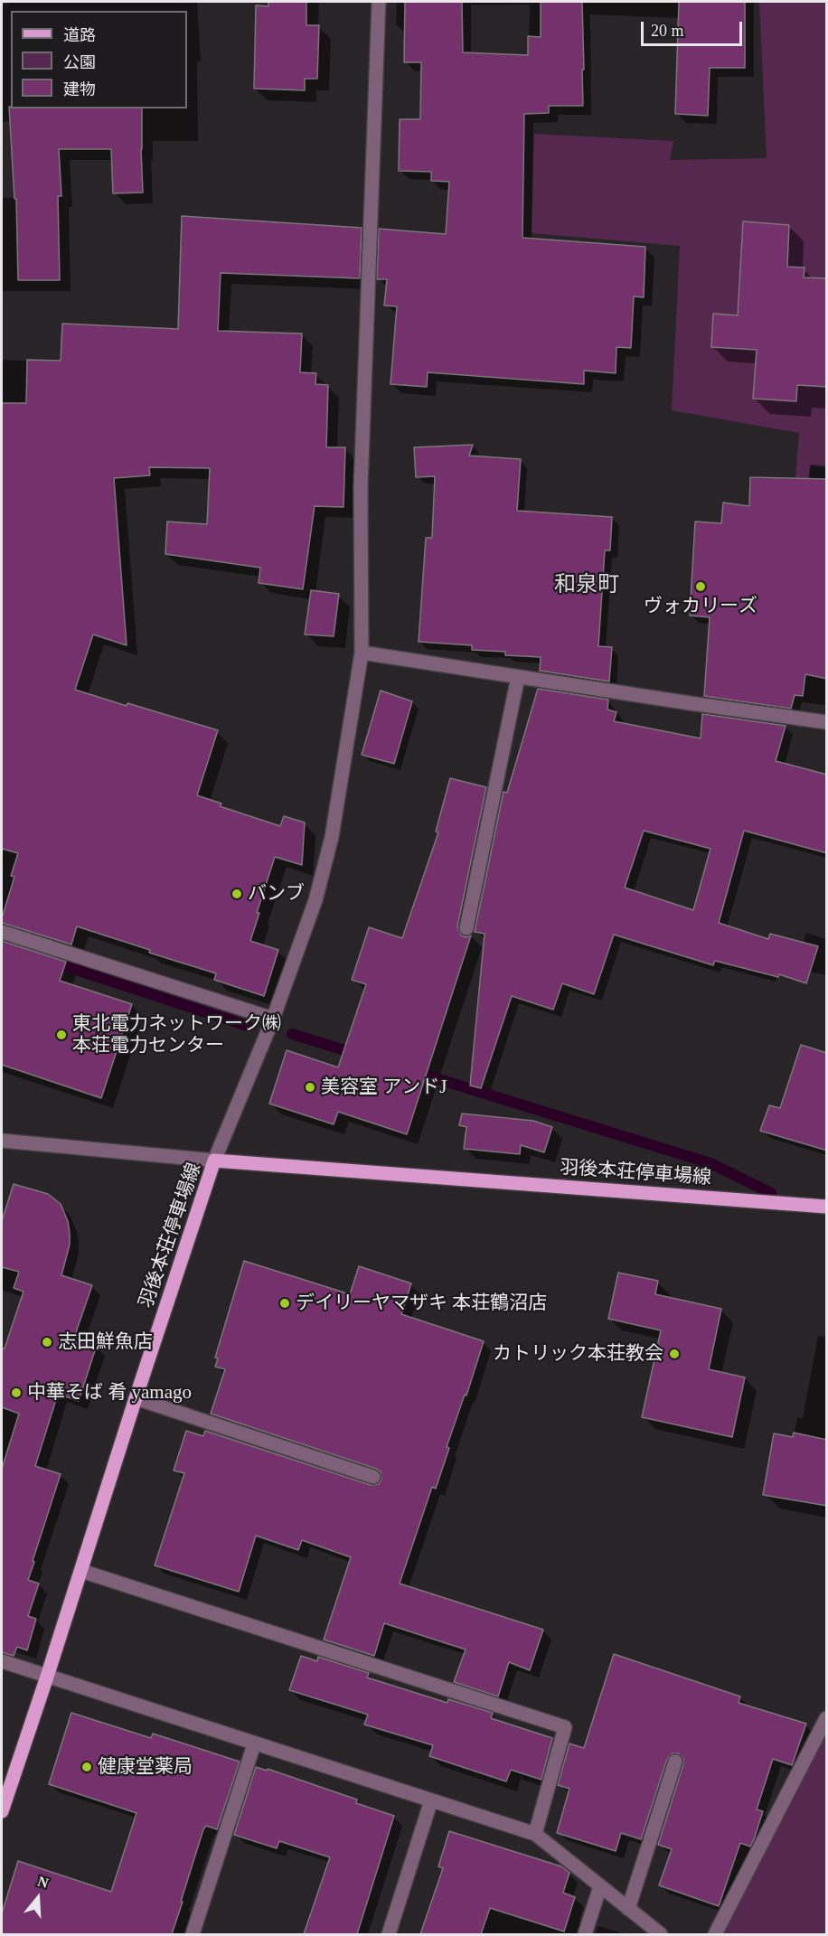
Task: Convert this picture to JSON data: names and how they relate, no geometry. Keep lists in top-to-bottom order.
{
  "streets": {
    "main road": ["羽後本荘停車場線"]
  },
  "districts": ["和泉町"],
  "places": [
    "ヴォカリーズ",
    "バンブ",
    "東北電力ネットワーク㈱ 本荘電力センター",
    "美容室 アンドJ",
    "デイリーヤマザキ 本荘鶴沼店",
    "志田鮮魚店",
    "カトリック本荘教会",
    "中華そば 肴 yamago",
    "健康堂薬局"
  ],
  "legend": ["道路", "公園", "建物"],
  "scale_bar": "20 m",
  "north": "top"
}
